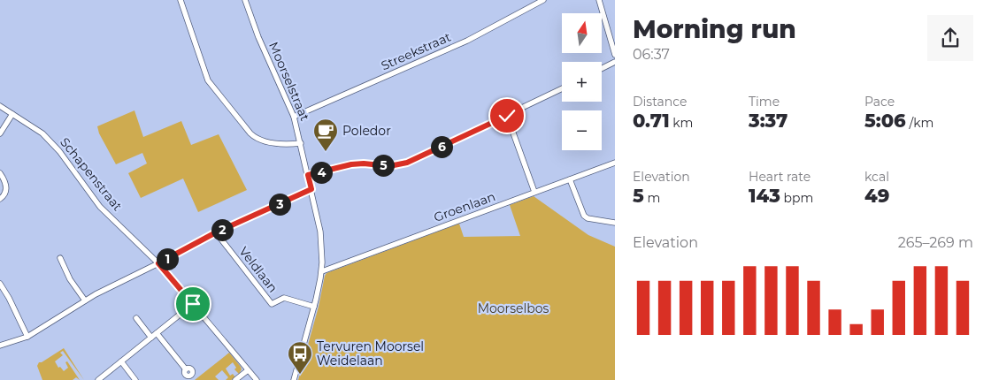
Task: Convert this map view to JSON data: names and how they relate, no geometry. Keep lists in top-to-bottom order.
{
  "streets": {
    "street": [
      "Streekstraat",
      "Moorselstraat",
      "Schapenstraat",
      "Groenlaan",
      "Veldlaan"
    ]
  },
  "crossings": [
    ["Streekstraat", "Moorselstraat"],
    ["Moorselstraat", "Groenlaan"],
    ["Moorselstraat", "Veldlaan"]
  ],
  "parks": ["Moorselbos"],
  "places": {
    "cafe": ["Poledor"],
    "bus stop": ["Tervuren Moorsel Weidelaan"]
  },
  "north": "top",
  "page": {
    "heading": ["Morning run", "06:37"],
    "map_buttons": ["+", "−"],
    "stats": [
      ["Distance", "0.71 km"],
      ["Time", "3:37"],
      ["Pace", "5:06 /km"],
      ["Elevation", "5 m"],
      ["Heart rate", "143 bpm"],
      ["kcal", "49"]
    ],
    "pins": [
      "6",
      "5",
      "4",
      "3",
      "2",
      "1"
    ],
    "chart": ["Elevation", "265–269 m"]
  }
}
